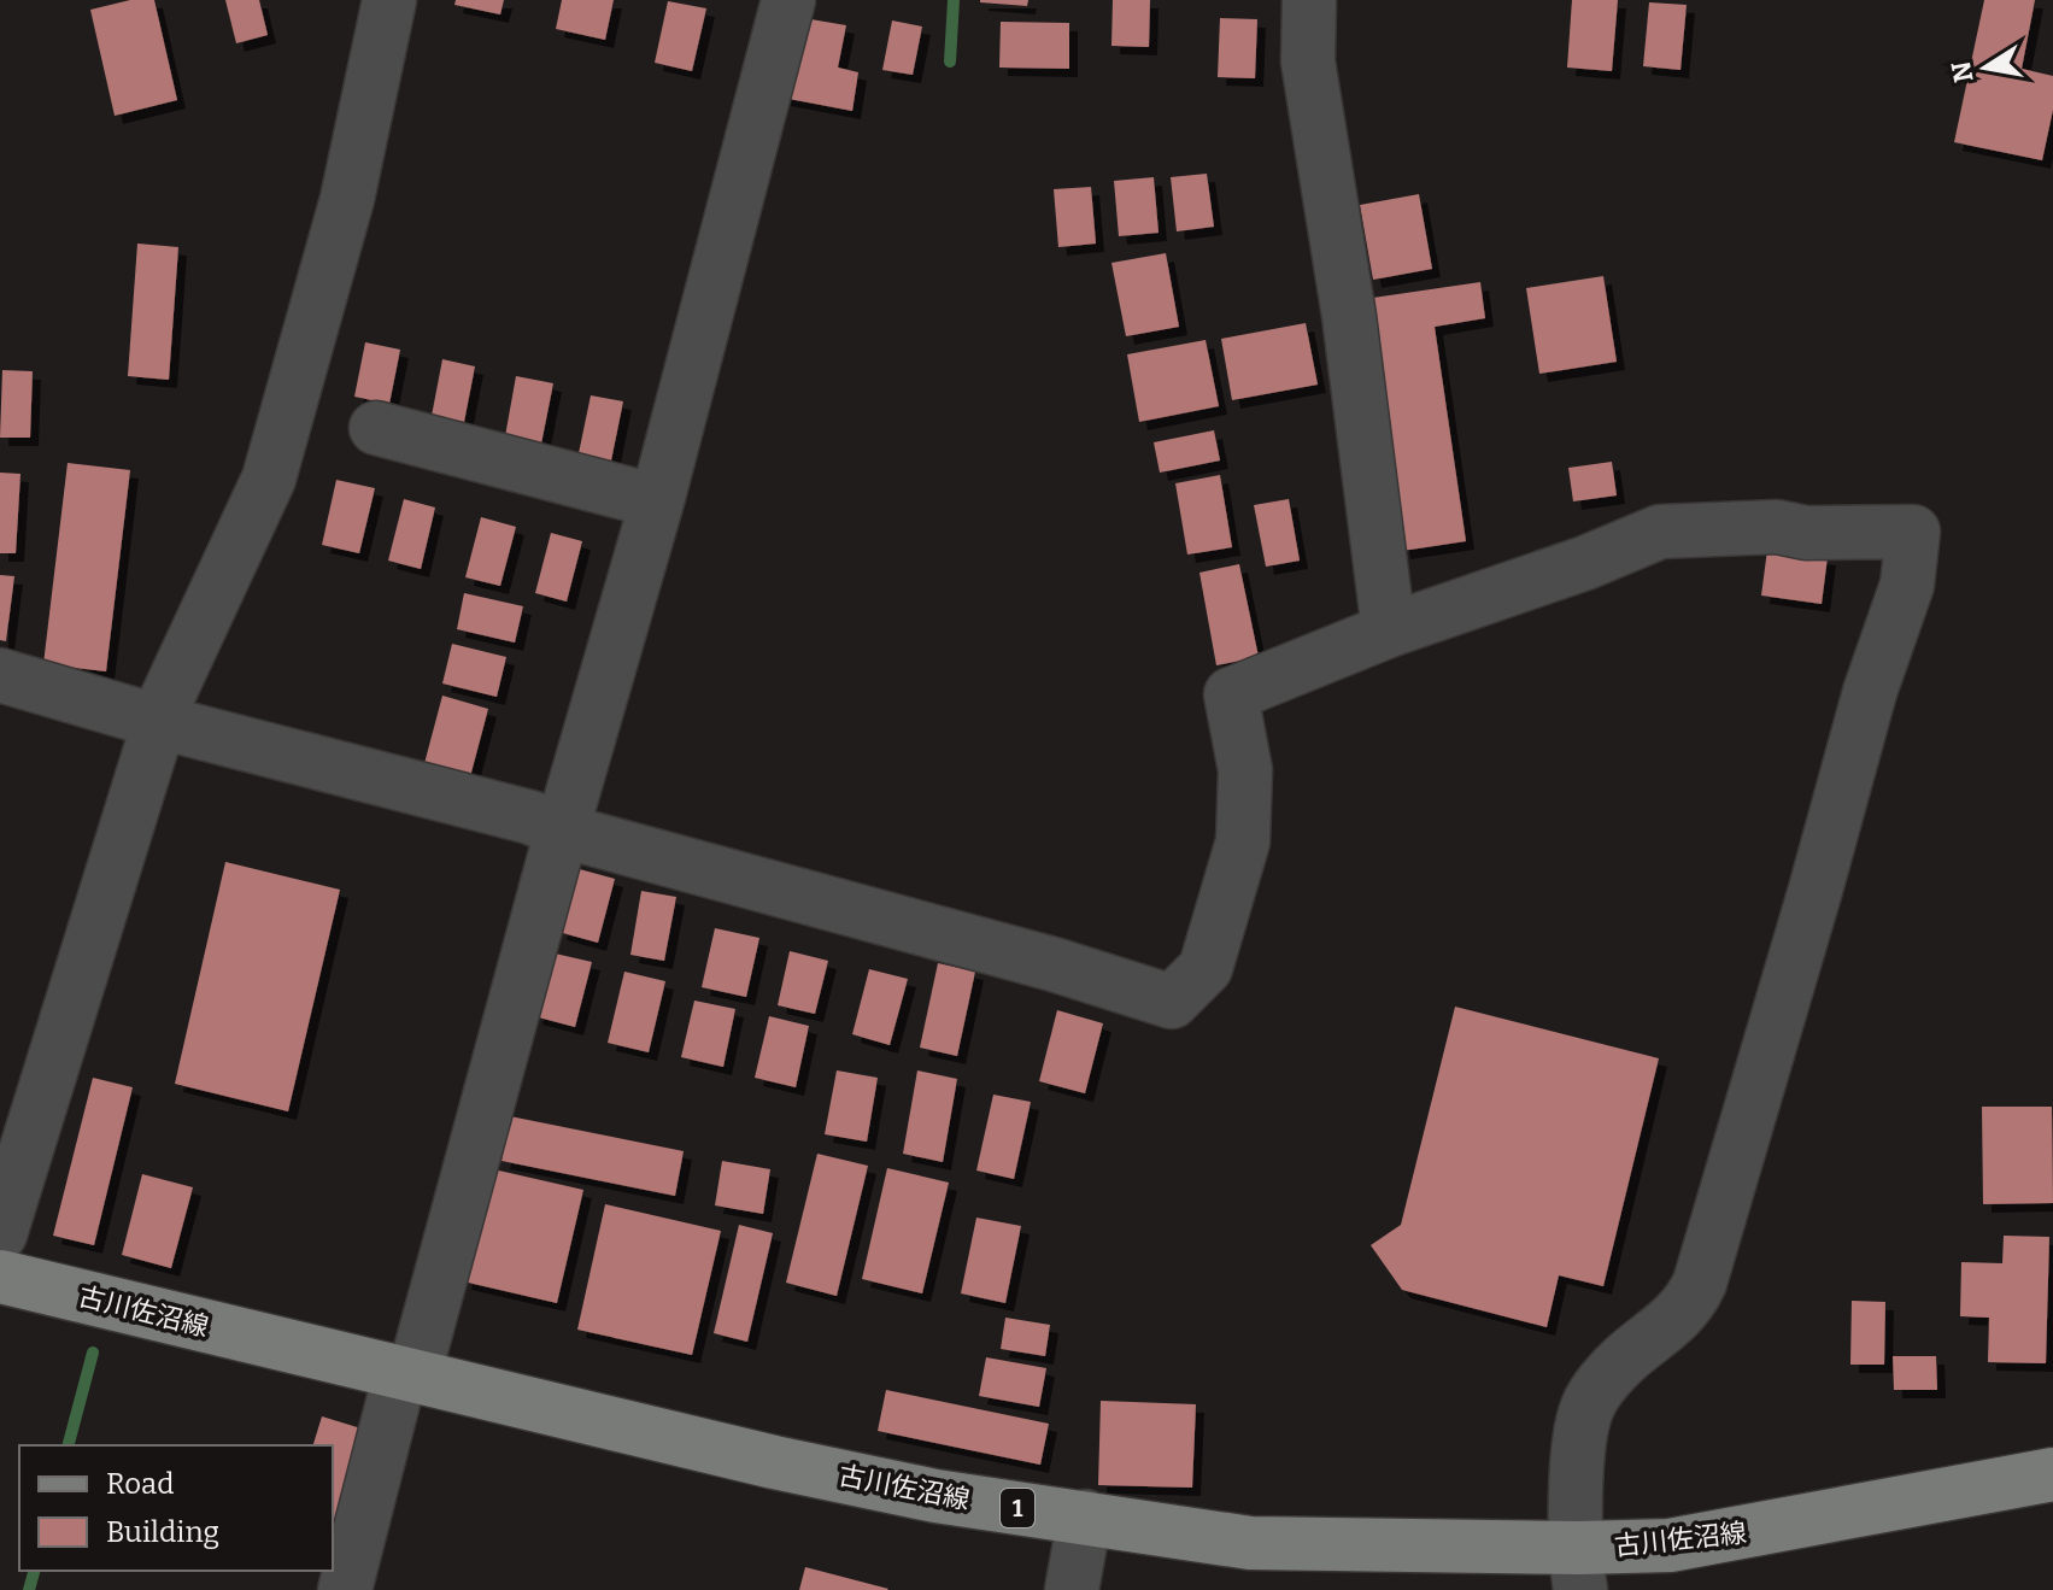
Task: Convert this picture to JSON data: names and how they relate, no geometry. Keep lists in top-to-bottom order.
{
  "streets": {
    "main road": ["古川佐沼線", "1"]
  },
  "legend": ["Road", "Building"],
  "north": "left"
}
